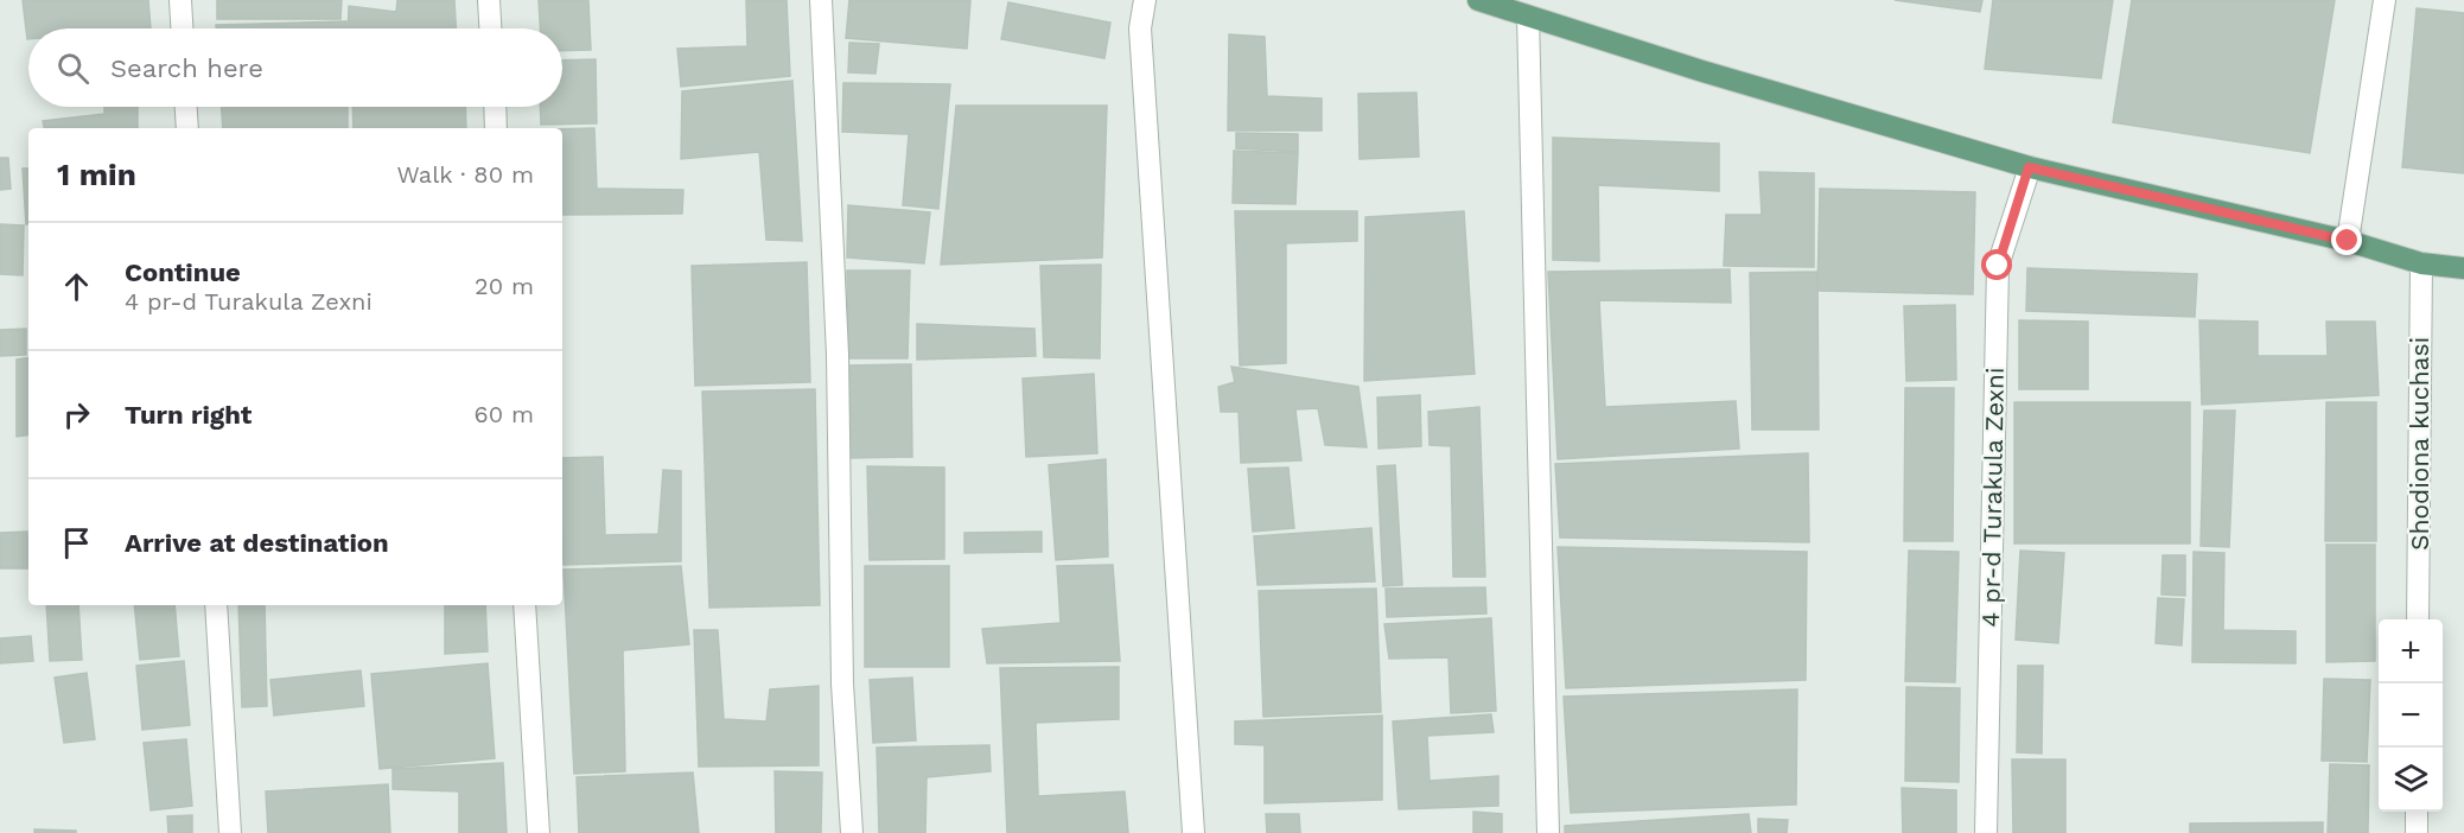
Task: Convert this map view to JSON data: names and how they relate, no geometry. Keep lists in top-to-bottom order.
{
  "streets": {
    "street": ["Shodiona kuchasi", "4 pr-d Turakula Zexni"]
  },
  "page": {
    "search": "Search here",
    "heading": ["1 min", "Walk · 80 m"],
    "list": [
      ["Continue", "4 pr-d Turakula Zexni", "20 m"],
      ["Turn right", "60 m"],
      "Arrive at destination"
    ],
    "map_buttons": ["+", "−"]
  }
}
